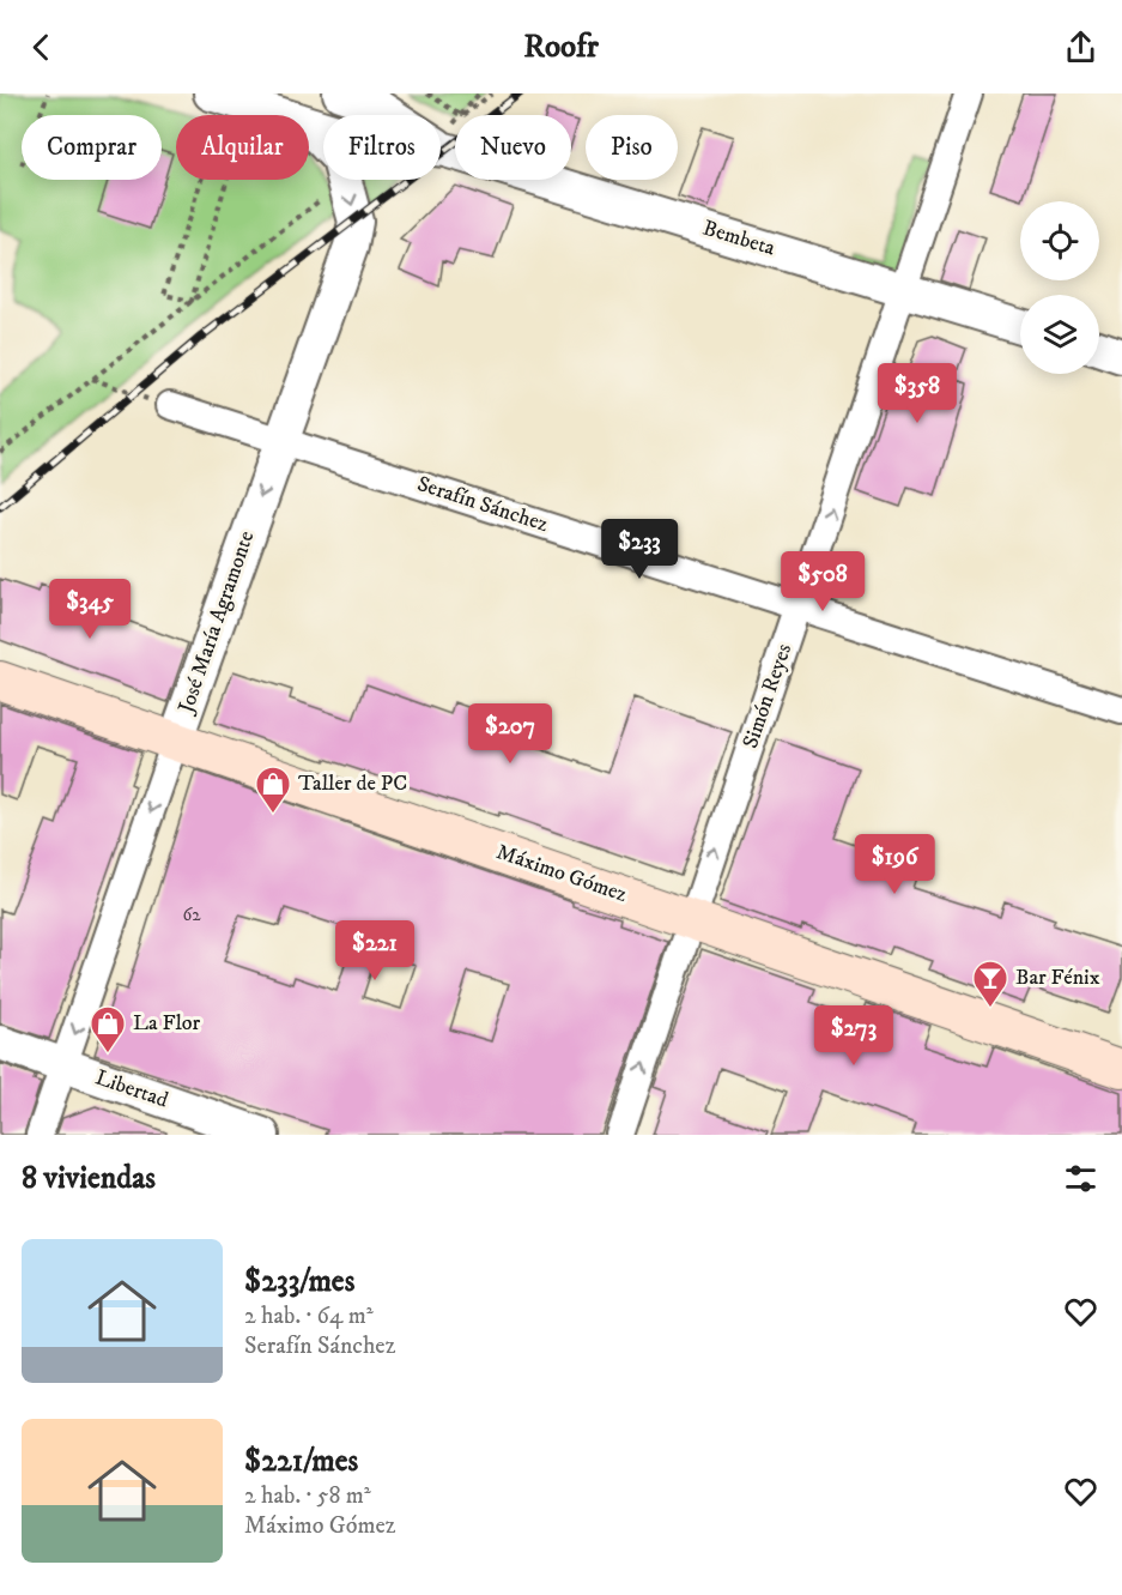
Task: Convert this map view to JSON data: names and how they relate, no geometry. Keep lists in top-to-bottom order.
{
  "streets": {
    "main road": ["Máximo Gómez"],
    "street": [
      "Bembeta",
      "Serafín Sánchez",
      "José María Agramonte",
      "Simón Reyes",
      "Libertad"
    ]
  },
  "crossings": [
    ["Bembeta", "Simón Reyes"],
    ["Serafín Sánchez", "José María Agramonte"],
    ["Serafín Sánchez", "Simón Reyes"],
    ["José María Agramonte", "Máximo Gómez"],
    ["José María Agramonte", "Libertad"],
    ["Simón Reyes", "Máximo Gómez"]
  ],
  "one_way": ["José María Agramonte", "Simón Reyes"],
  "places": {
    "shop": ["Taller de PC", "La Flor"],
    "bar": ["Bar Fénix"]
  },
  "house_numbers": ["62"],
  "page": {
    "header": "Roofr",
    "chip": [
      "Comprar",
      "Alquilar",
      "Filtros",
      "Nuevo",
      "Piso"
    ],
    "price": [
      "$358",
      "$233",
      "$508",
      "$345",
      "$207",
      "$196",
      "$221",
      "$273"
    ],
    "heading": "8 viviendas",
    "list": [
      {
        "name": "$233/mes",
        "note": "2 hab. · 64 m² · Serafín Sánchez"
      },
      {
        "name": "$221/mes",
        "note": "2 hab. · 58 m² · Máximo Gómez"
      }
    ]
  }
}
